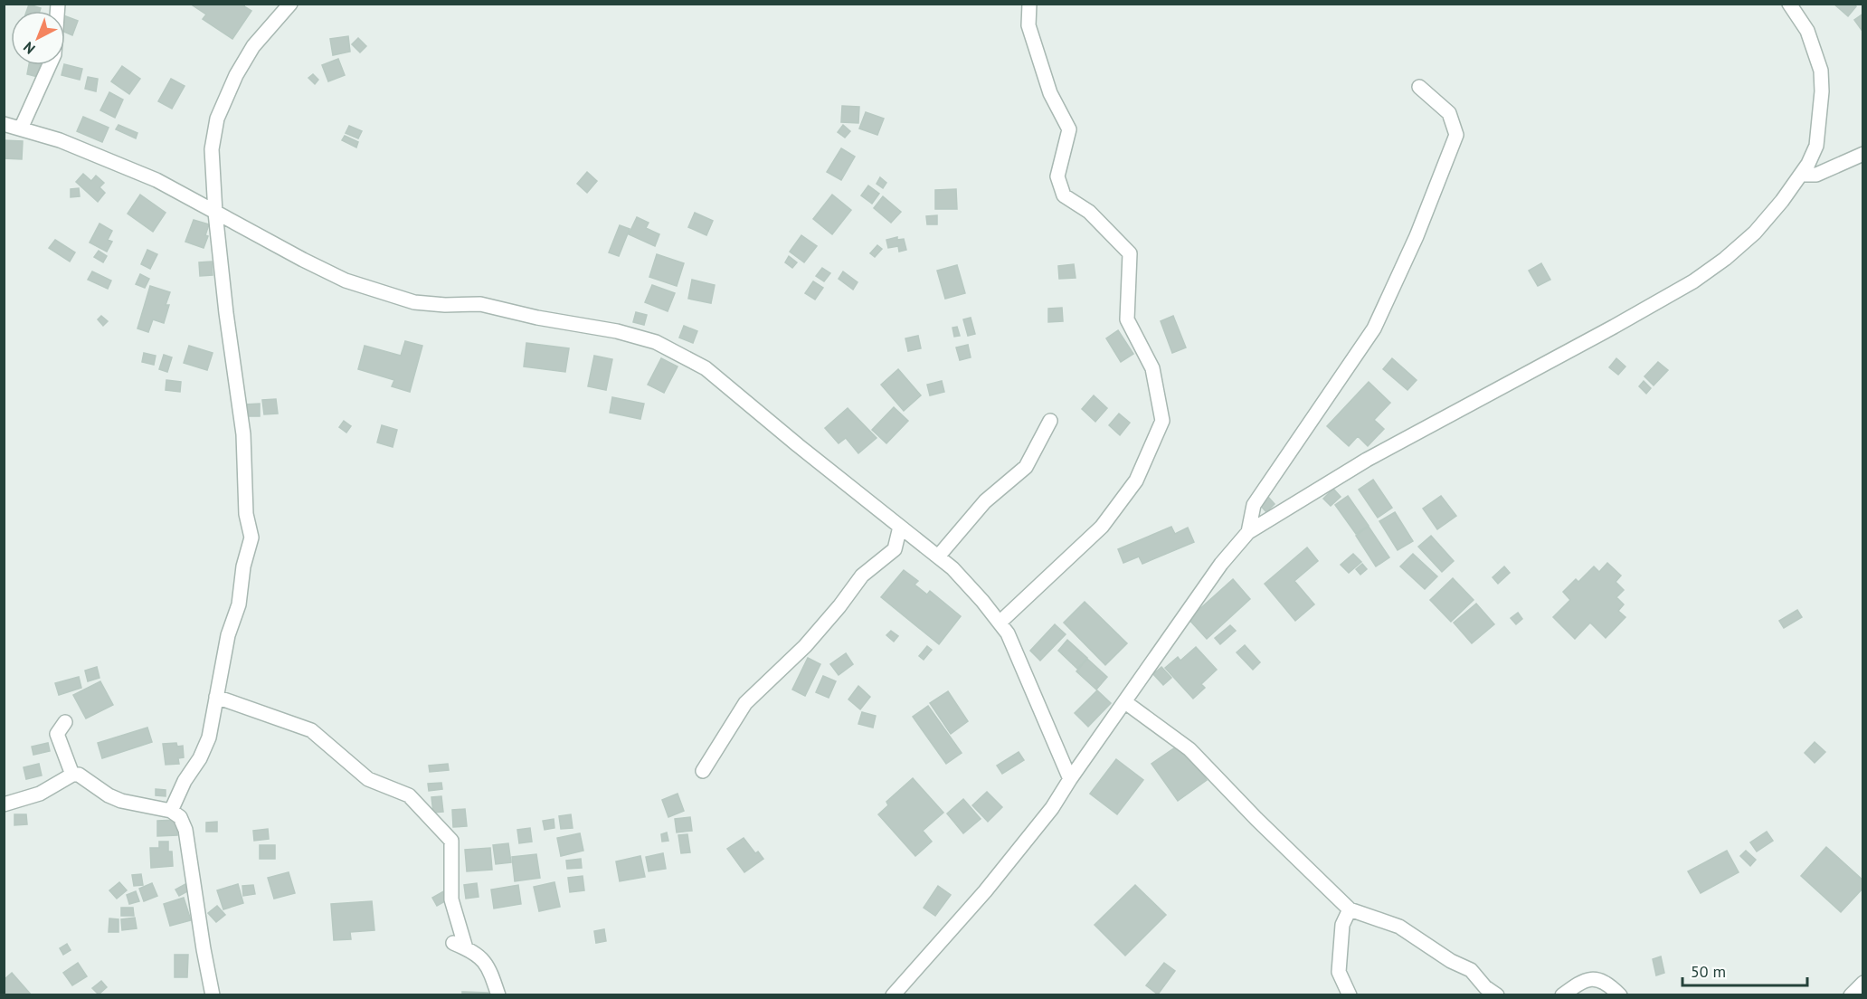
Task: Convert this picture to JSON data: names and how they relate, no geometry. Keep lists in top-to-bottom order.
{
  "scale_bar": "50 m",
  "north": "bottom left"
}
